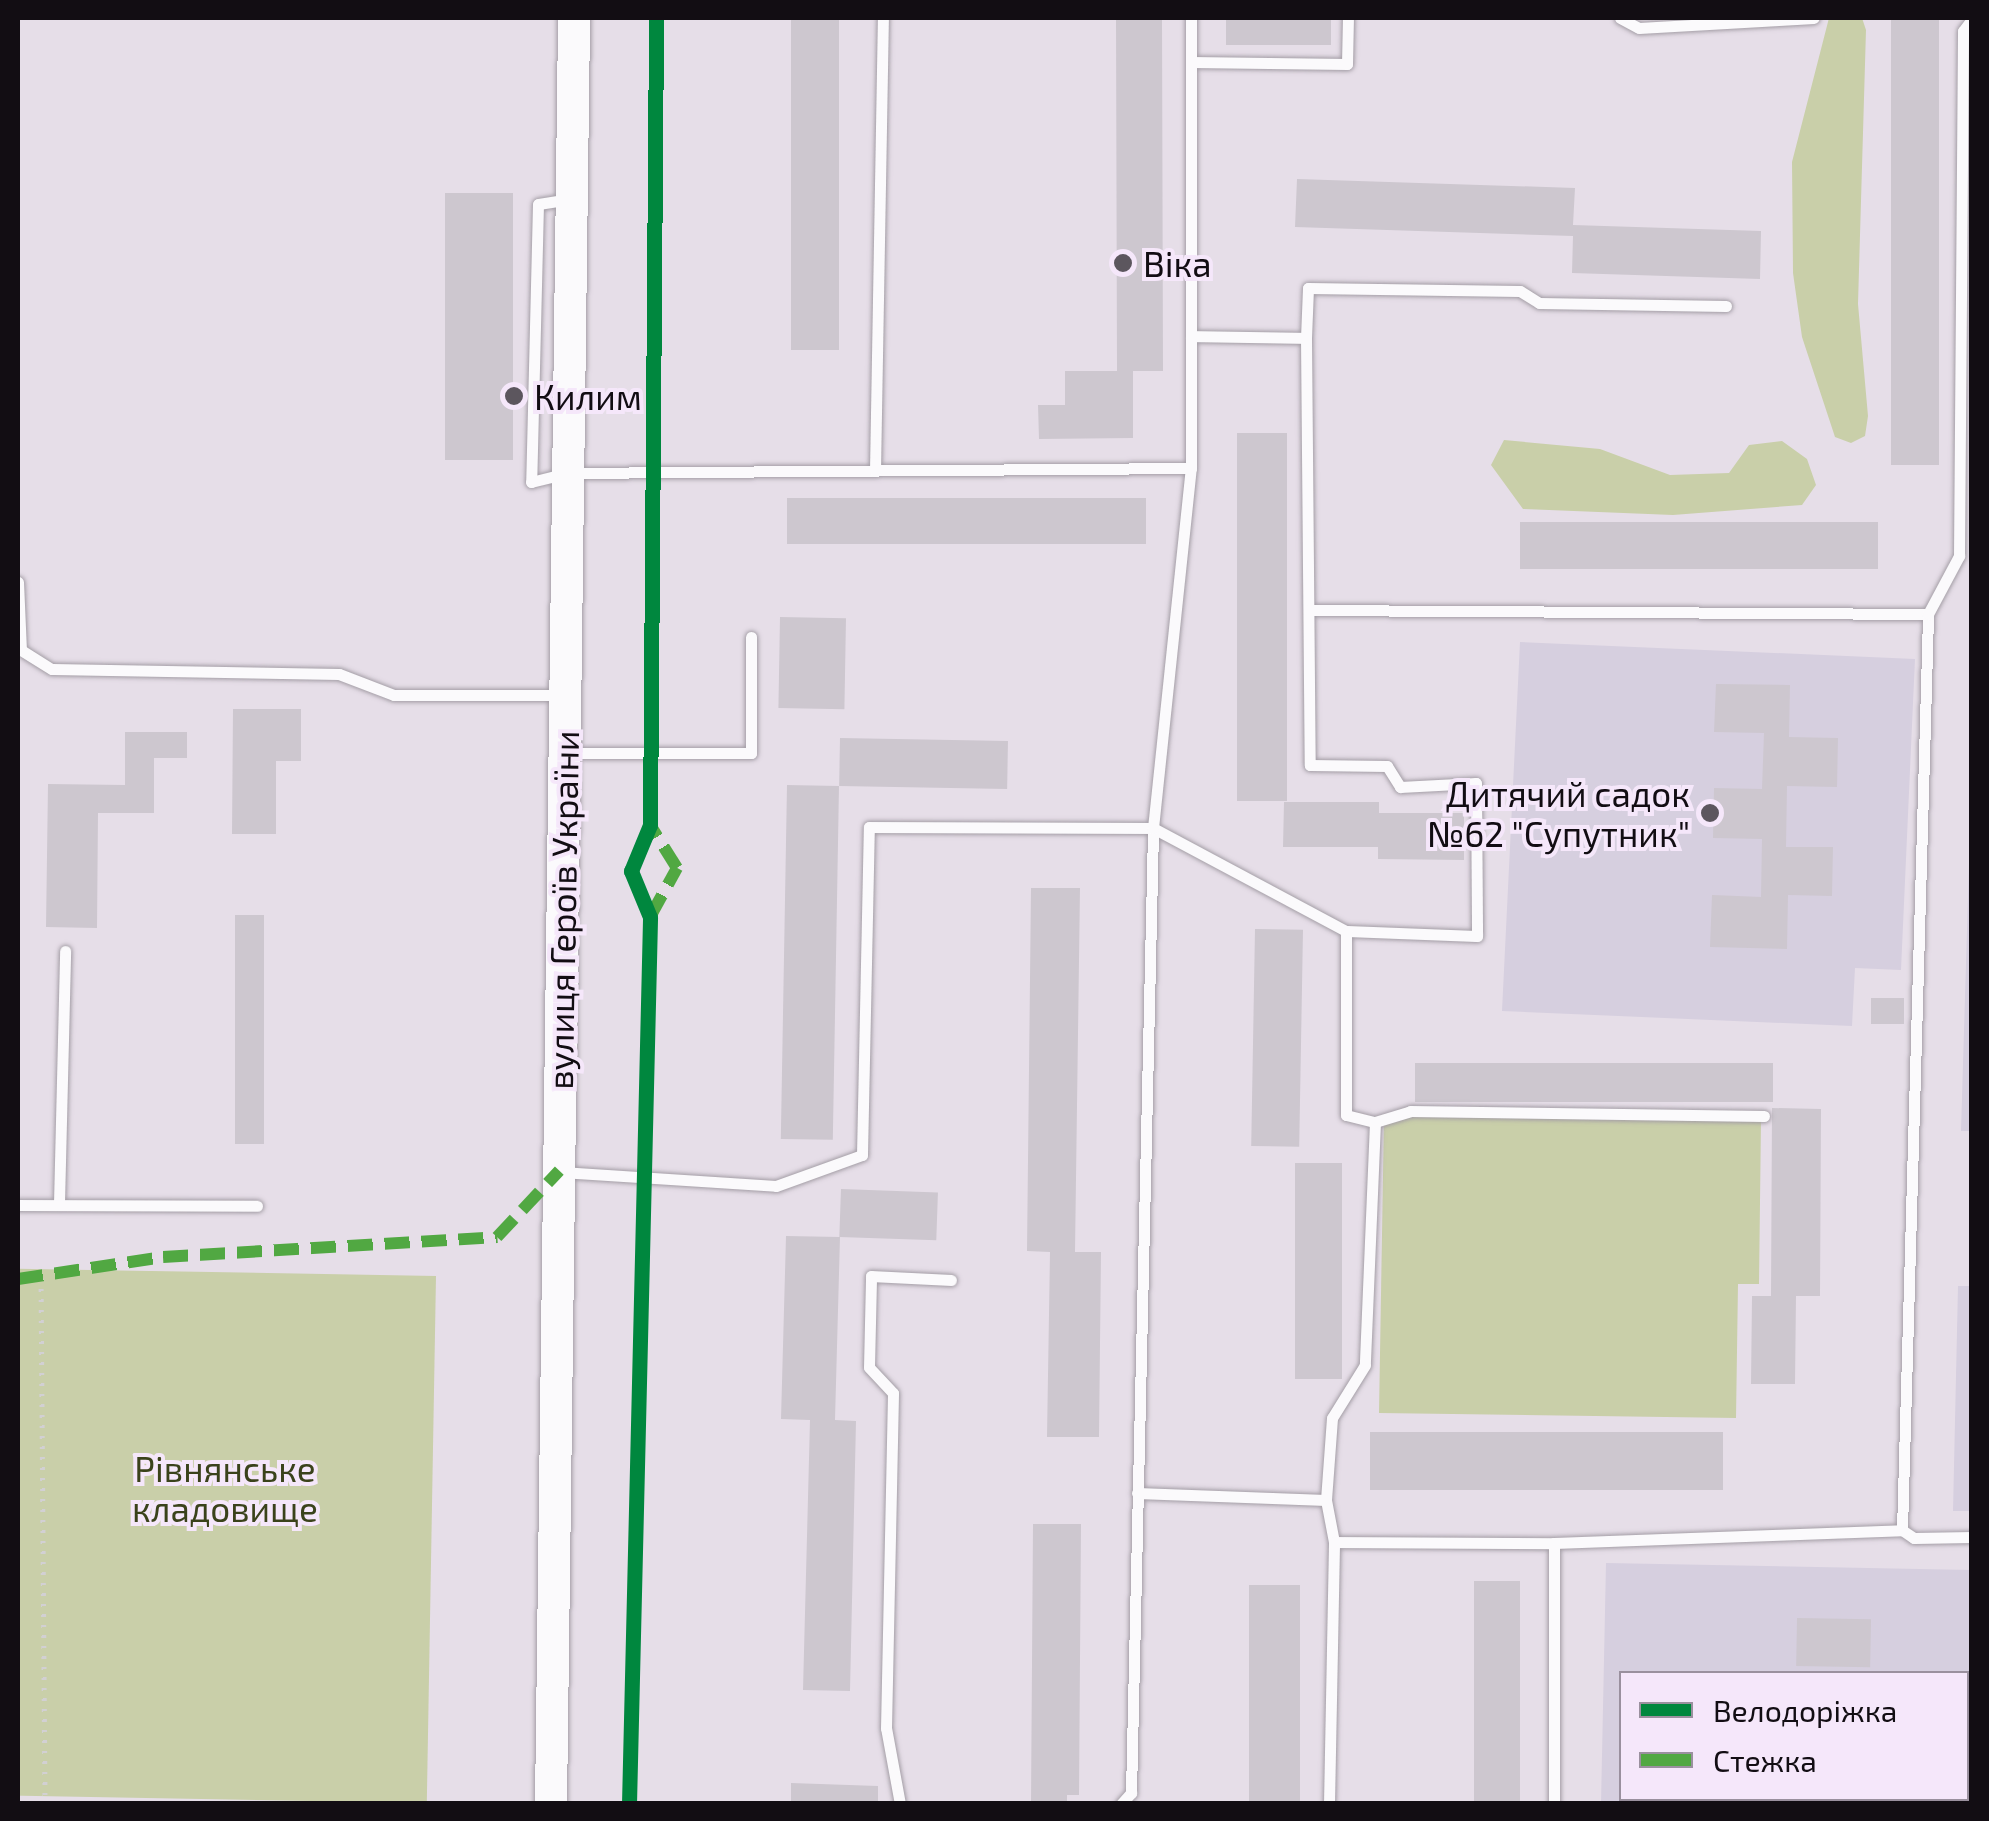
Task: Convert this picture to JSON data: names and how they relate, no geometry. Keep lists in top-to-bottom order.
{
  "streets": {
    "main road": ["вулиця Героїв України"]
  },
  "parks": ["Рівнянське кладовище"],
  "places": ["Віка", "Килим", "Дитячий садок №62 \"Супутник\""],
  "legend": ["Велодоріжка", "Стежка"]
}
